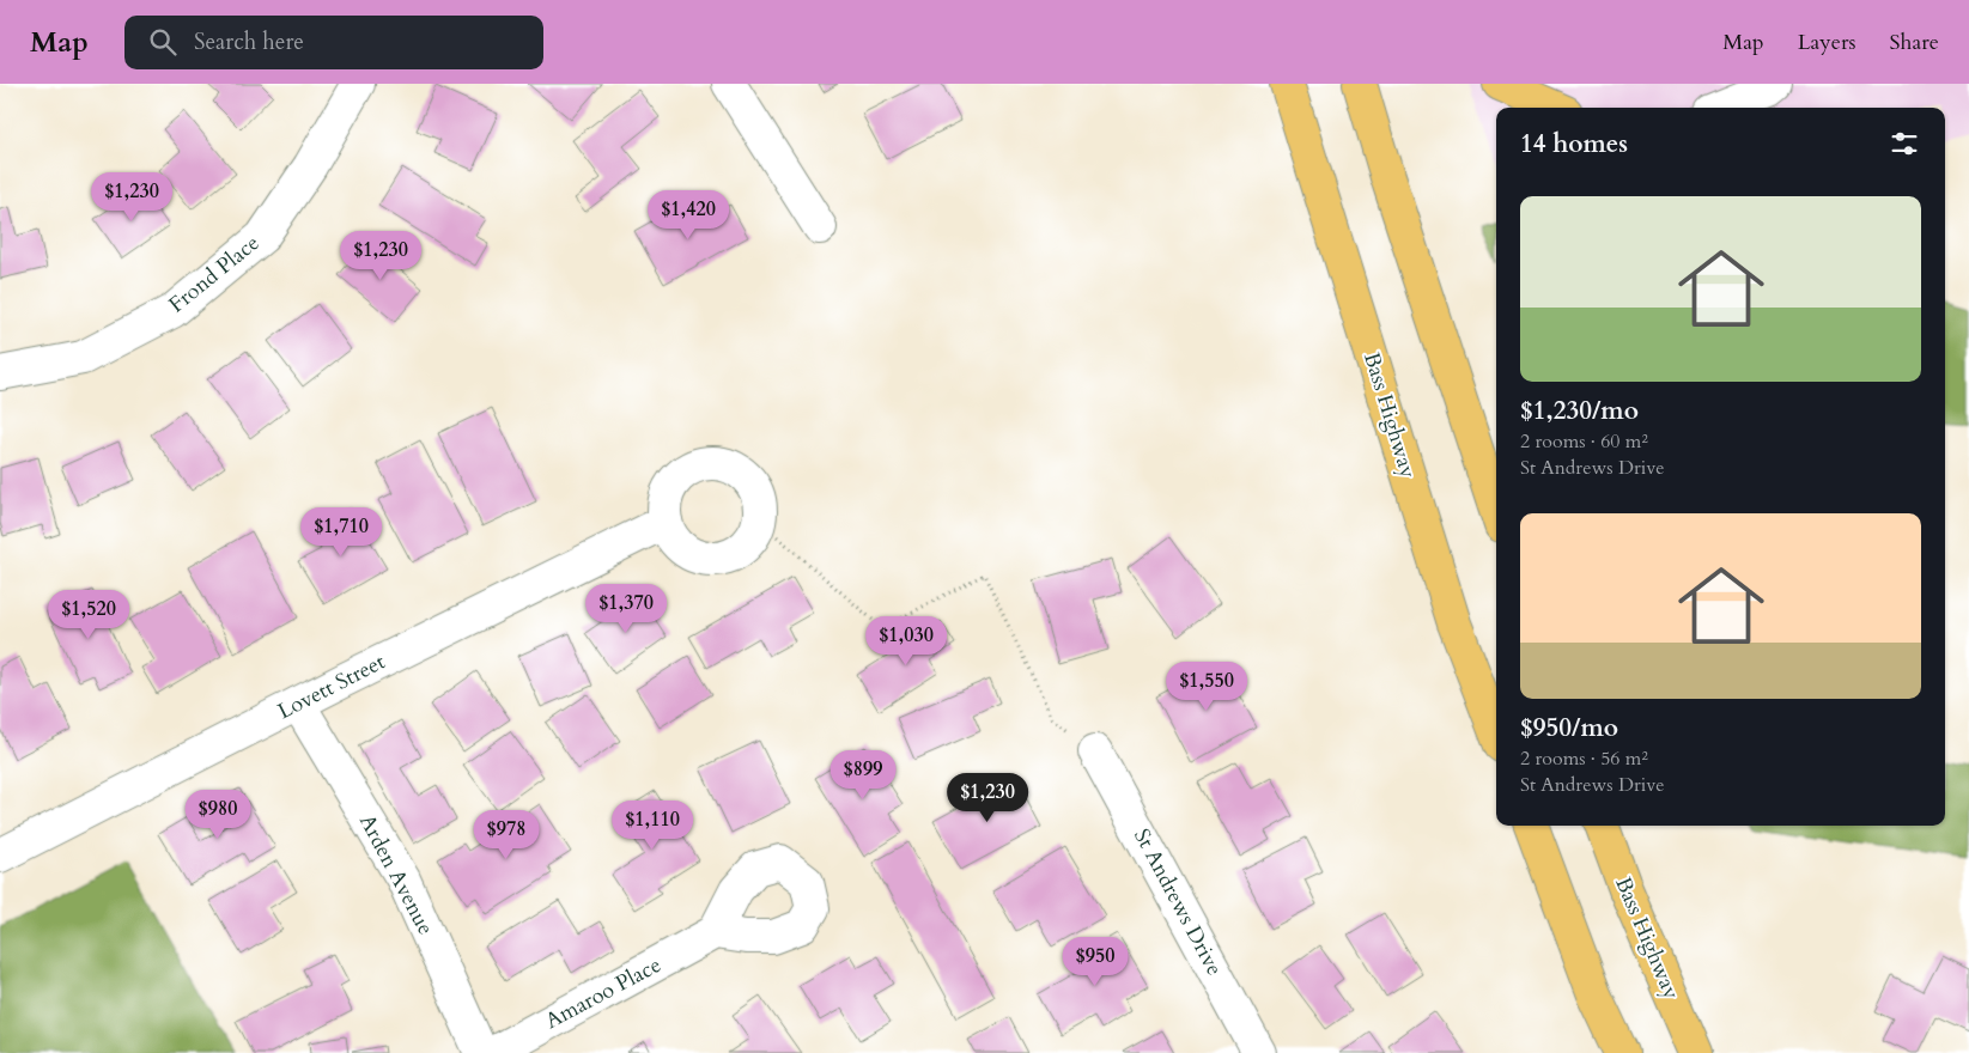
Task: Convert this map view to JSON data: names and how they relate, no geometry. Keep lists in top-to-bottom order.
{
  "streets": {
    "highway": ["Bass Highway"],
    "street": [
      "Frond Place",
      "Lovett Street",
      "Arden Avenue",
      "St Andrews Drive",
      "Amaroo Place"
    ]
  },
  "crossings": [
    ["Lovett Street", "Arden Avenue"]
  ],
  "page": {
    "header": "Map",
    "search": "Search here",
    "nav": ["Map", "Layers", "Share"],
    "heading": "14 homes",
    "price": [
      "$1,230",
      "$1,420",
      "$1,230",
      "$1,710",
      "$1,370",
      "$1,520",
      "$1,030",
      "$1,550",
      "$899",
      "$1,230",
      "$980",
      "$1,110",
      "$978",
      "$950"
    ],
    "list": [
      {
        "name": "$1,230/mo",
        "note": "2 rooms · 60 m² · St Andrews Drive"
      },
      {
        "name": "$950/mo",
        "note": "2 rooms · 56 m² · St Andrews Drive"
      }
    ]
  }
}
